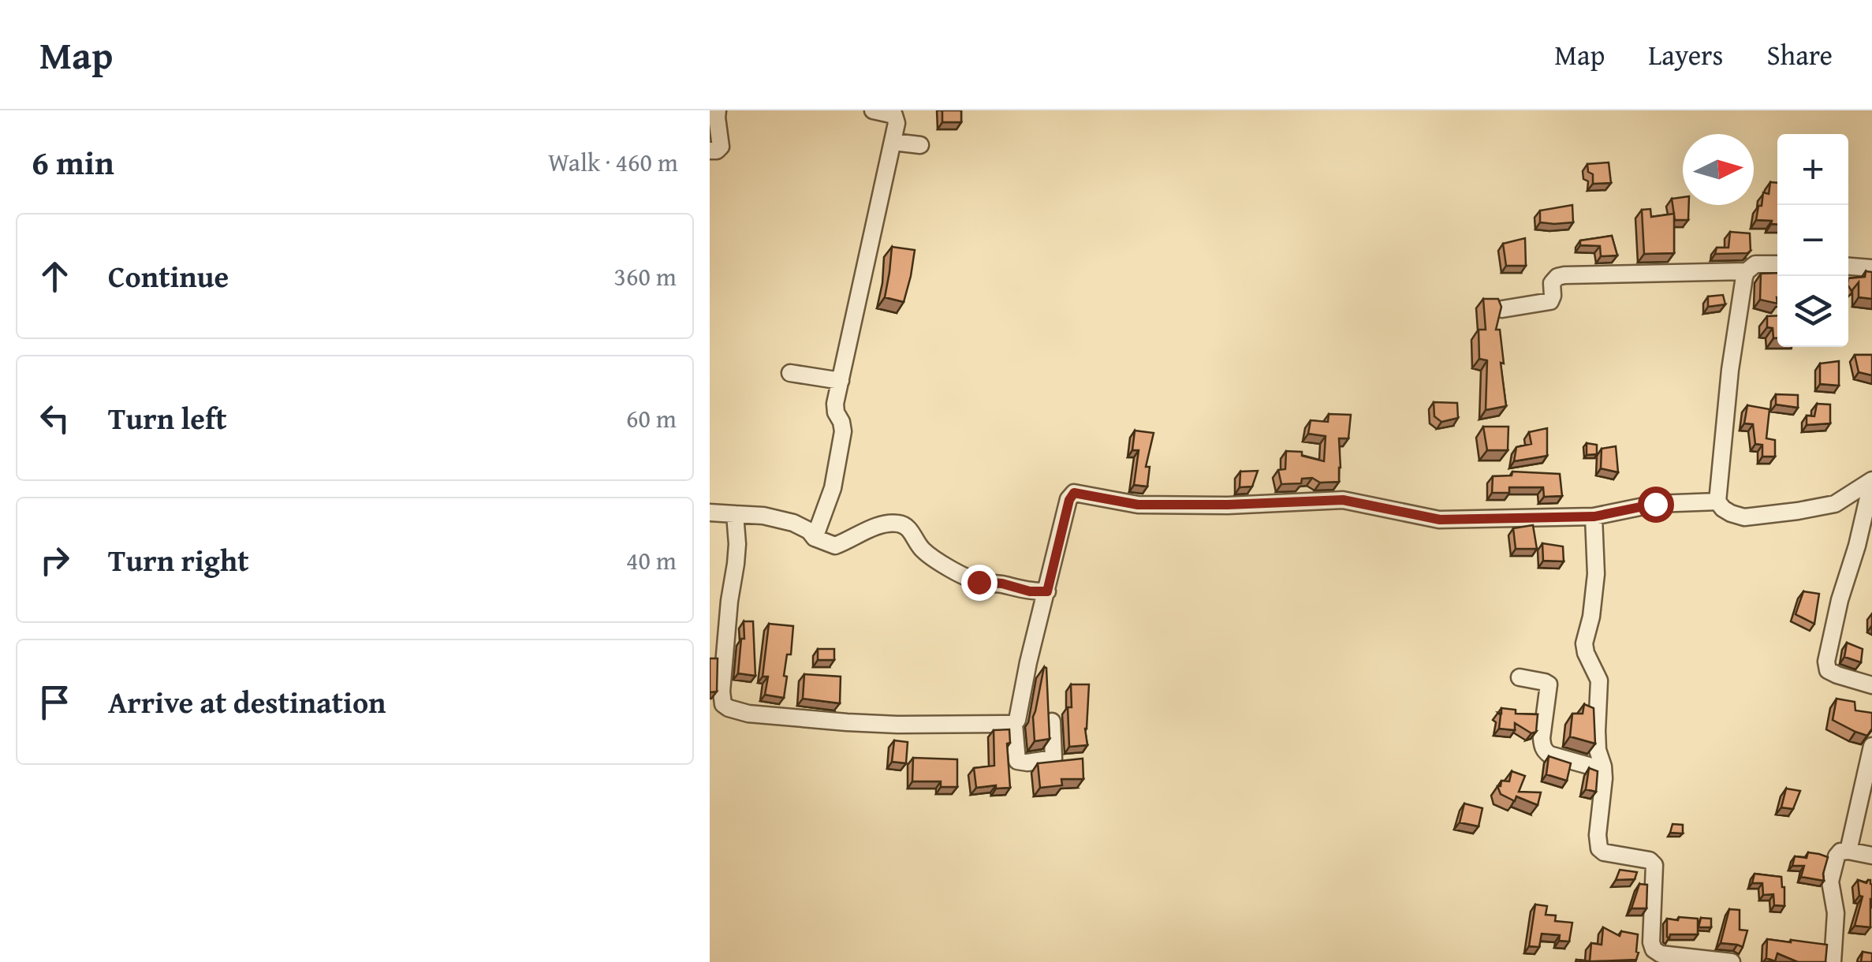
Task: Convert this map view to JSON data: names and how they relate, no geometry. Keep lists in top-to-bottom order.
{
  "north": "right",
  "page": {
    "header": "Map",
    "nav": ["Map", "Layers", "Share"],
    "heading": ["6 min", "Walk · 460 m"],
    "map_buttons": ["+", "−"],
    "list": [
      ["Continue", "360 m"],
      ["Turn left", "60 m"],
      ["Turn right", "40 m"],
      "Arrive at destination"
    ]
  }
}
